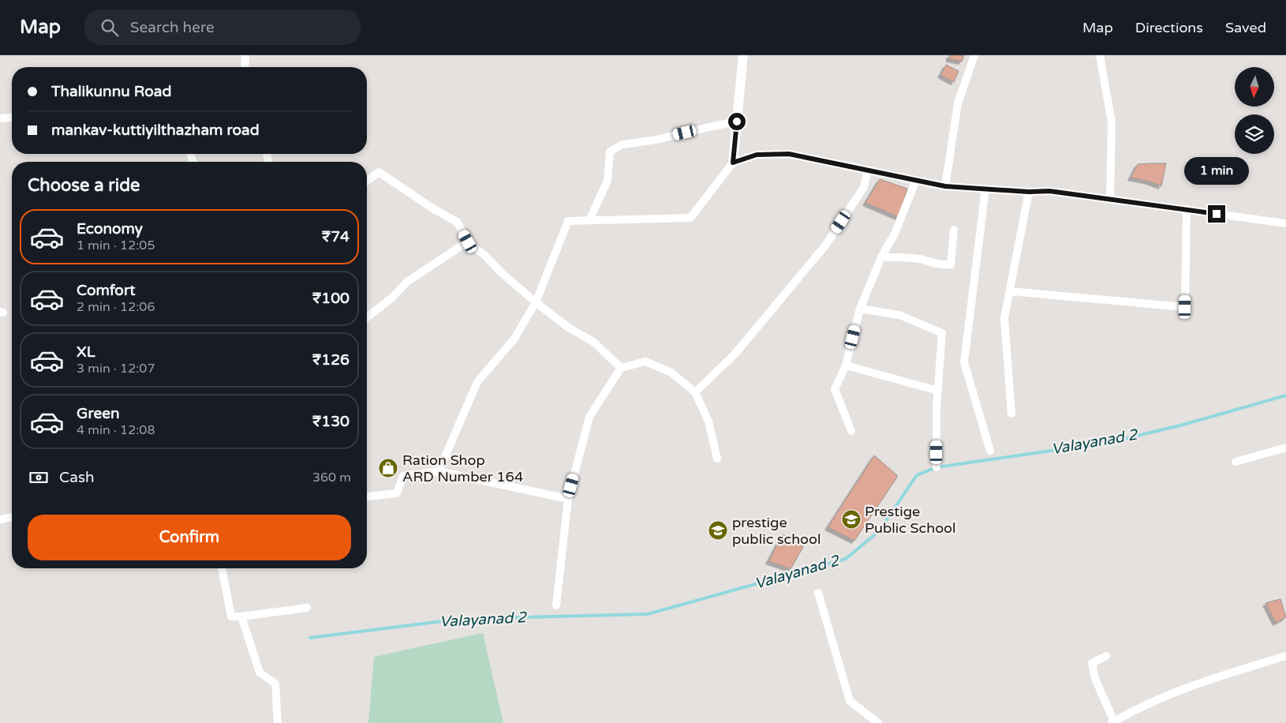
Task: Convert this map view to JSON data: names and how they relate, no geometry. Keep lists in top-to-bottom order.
{
  "water": ["Valayanad 2"],
  "places": {
    "shop": ["Ration Shop ARD Number 164"],
    "school or university": ["Prestige Public School", "prestige public school"]
  },
  "north": "bottom",
  "page": {
    "header": "Map",
    "search": "Search here",
    "nav": ["Map", "Directions", "Saved"],
    "banner": ["Thalikunnu Road", "mankav-kuttiyilthazham road"],
    "bubble": "1 min",
    "heading": "Choose a ride",
    "list": [
      {
        "name": "Economy",
        "note": "1 min · 12:05",
        "value": "₹74"
      },
      {
        "name": "Comfort",
        "note": "2 min · 12:06",
        "value": "₹100"
      },
      {
        "name": "XL",
        "note": "3 min · 12:07",
        "value": "₹126"
      },
      {
        "name": "Green",
        "note": "4 min · 12:08",
        "value": "₹130"
      }
    ],
    "pay": ["Cash", "360 m"],
    "buttons": "Confirm"
  }
}
